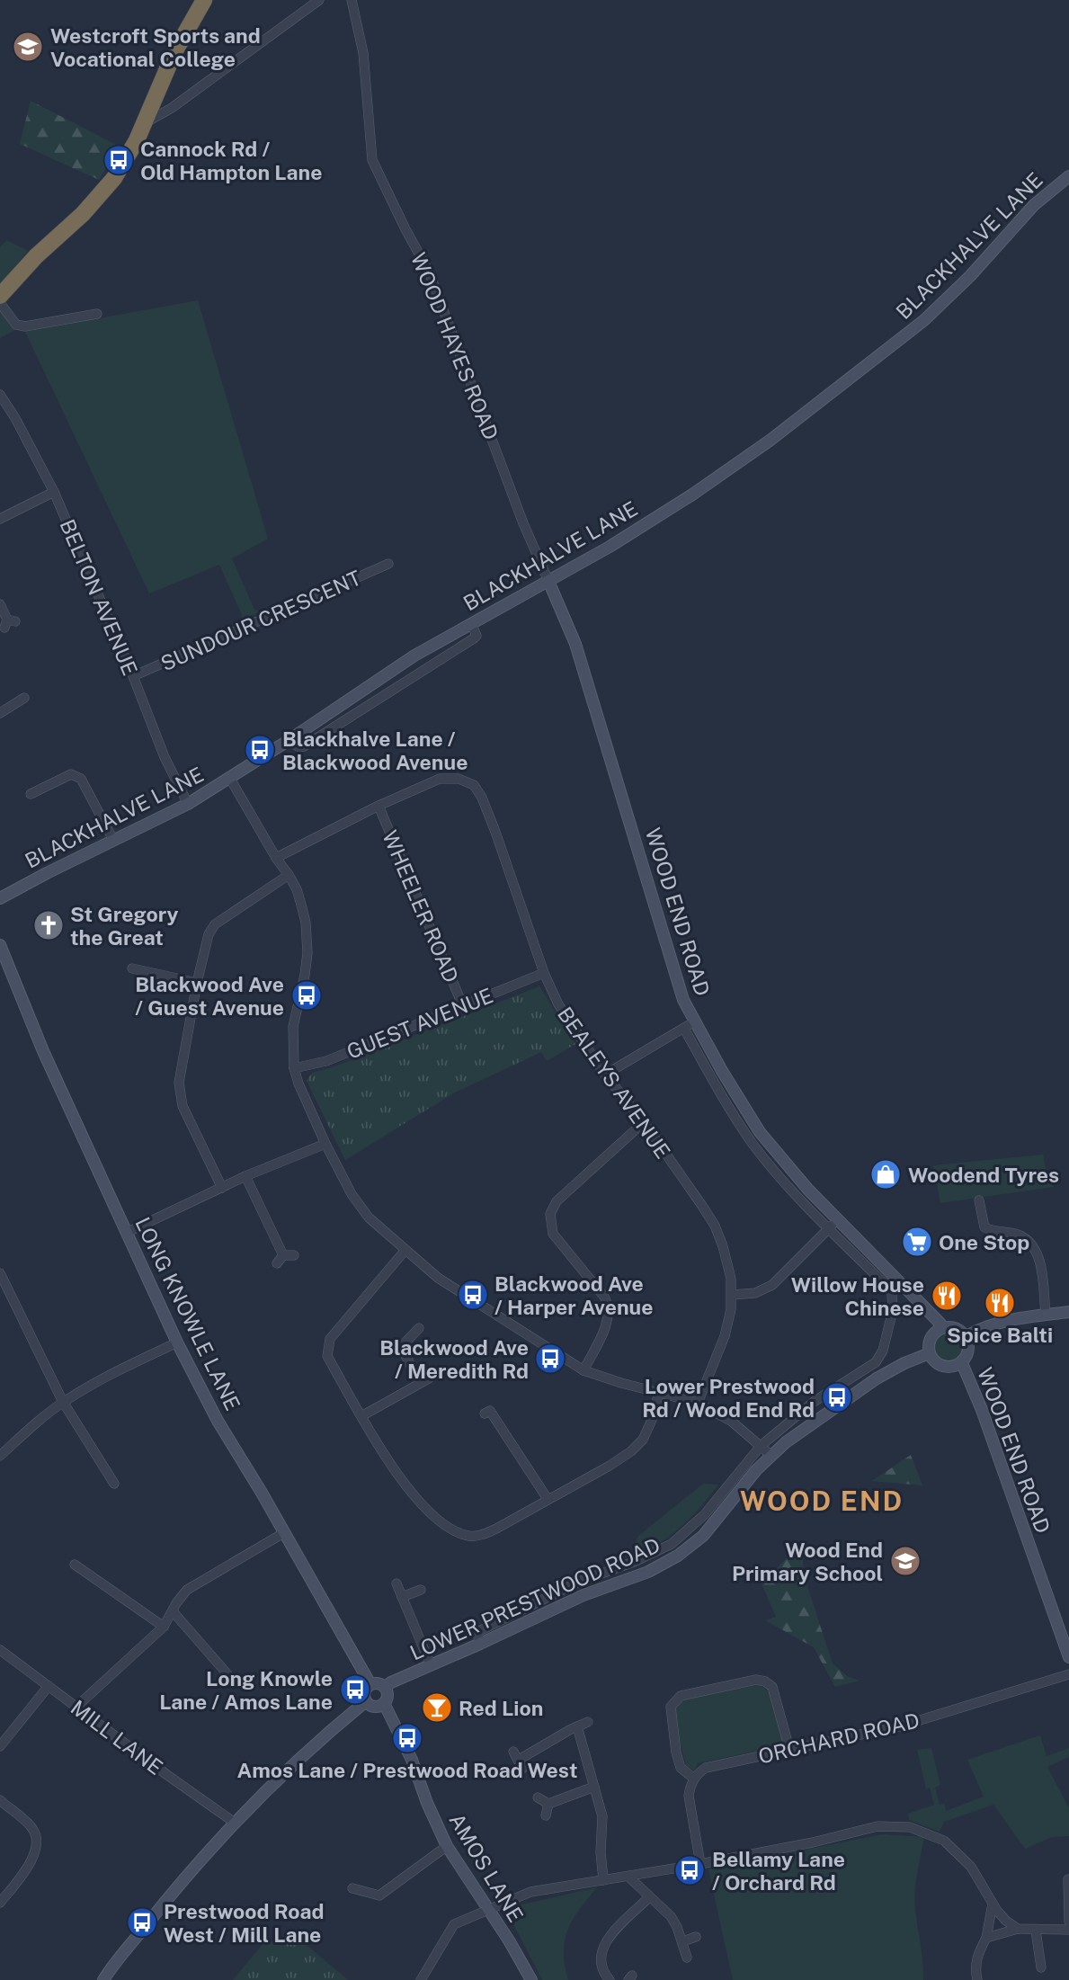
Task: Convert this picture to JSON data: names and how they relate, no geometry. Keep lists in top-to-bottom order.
{
  "streets": {
    "main road": [
      "BLACKHALVE LANE",
      "WOOD END ROAD",
      "LONG KNOWLE LANE",
      "LOWER PRESTWOOD ROAD",
      "AMOS LANE"
    ],
    "street": [
      "WOOD HAYES ROAD",
      "BELTON AVENUE",
      "SUNDOUR CRESCENT",
      "WHEELER ROAD",
      "GUEST AVENUE",
      "BEALEYS AVENUE",
      "MILL LANE",
      "ORCHARD ROAD"
    ]
  },
  "crossings": [
    ["BLACKHALVE LANE", "WOOD HAYES ROAD"],
    ["BLACKHALVE LANE", "BELTON AVENUE"],
    ["BLACKHALVE LANE", "WOOD END ROAD"],
    ["WOOD HAYES ROAD", "WOOD END ROAD"],
    ["BELTON AVENUE", "SUNDOUR CRESCENT"],
    ["WHEELER ROAD", "GUEST AVENUE"],
    ["WHEELER ROAD", "BEALEYS AVENUE"],
    ["WOOD END ROAD", "LOWER PRESTWOOD ROAD"],
    ["GUEST AVENUE", "BEALEYS AVENUE"],
    ["LONG KNOWLE LANE", "LOWER PRESTWOOD ROAD"],
    ["LONG KNOWLE LANE", "AMOS LANE"],
    ["LOWER PRESTWOOD ROAD", "AMOS LANE"]
  ],
  "districts": ["WOOD END"],
  "places": {
    "school or university": ["Westcroft Sports and Vocational College", "Wood End Primary School"],
    "bus stop": [
      "Cannock Rd / Old Hampton Lane",
      "Blackhalve Lane / Blackwood Avenue",
      "Blackwood Ave / Guest Avenue",
      "Blackwood Ave / Harper Avenue",
      "Blackwood Ave / Meredith Rd",
      "Lower Prestwood Rd / Wood End Rd",
      "Long Knowle Lane / Amos Lane",
      "Amos Lane / Prestwood Road West",
      "Bellamy Lane / Orchard Rd",
      "Prestwood Road West / Mill Lane"
    ],
    "church": ["St Gregory the Great"],
    "shop": ["Woodend Tyres"],
    "supermarket": ["One Stop"],
    "restaurant": ["Willow House Chinese", "Spice Balti"],
    "bar": ["Red Lion"]
  }
}
